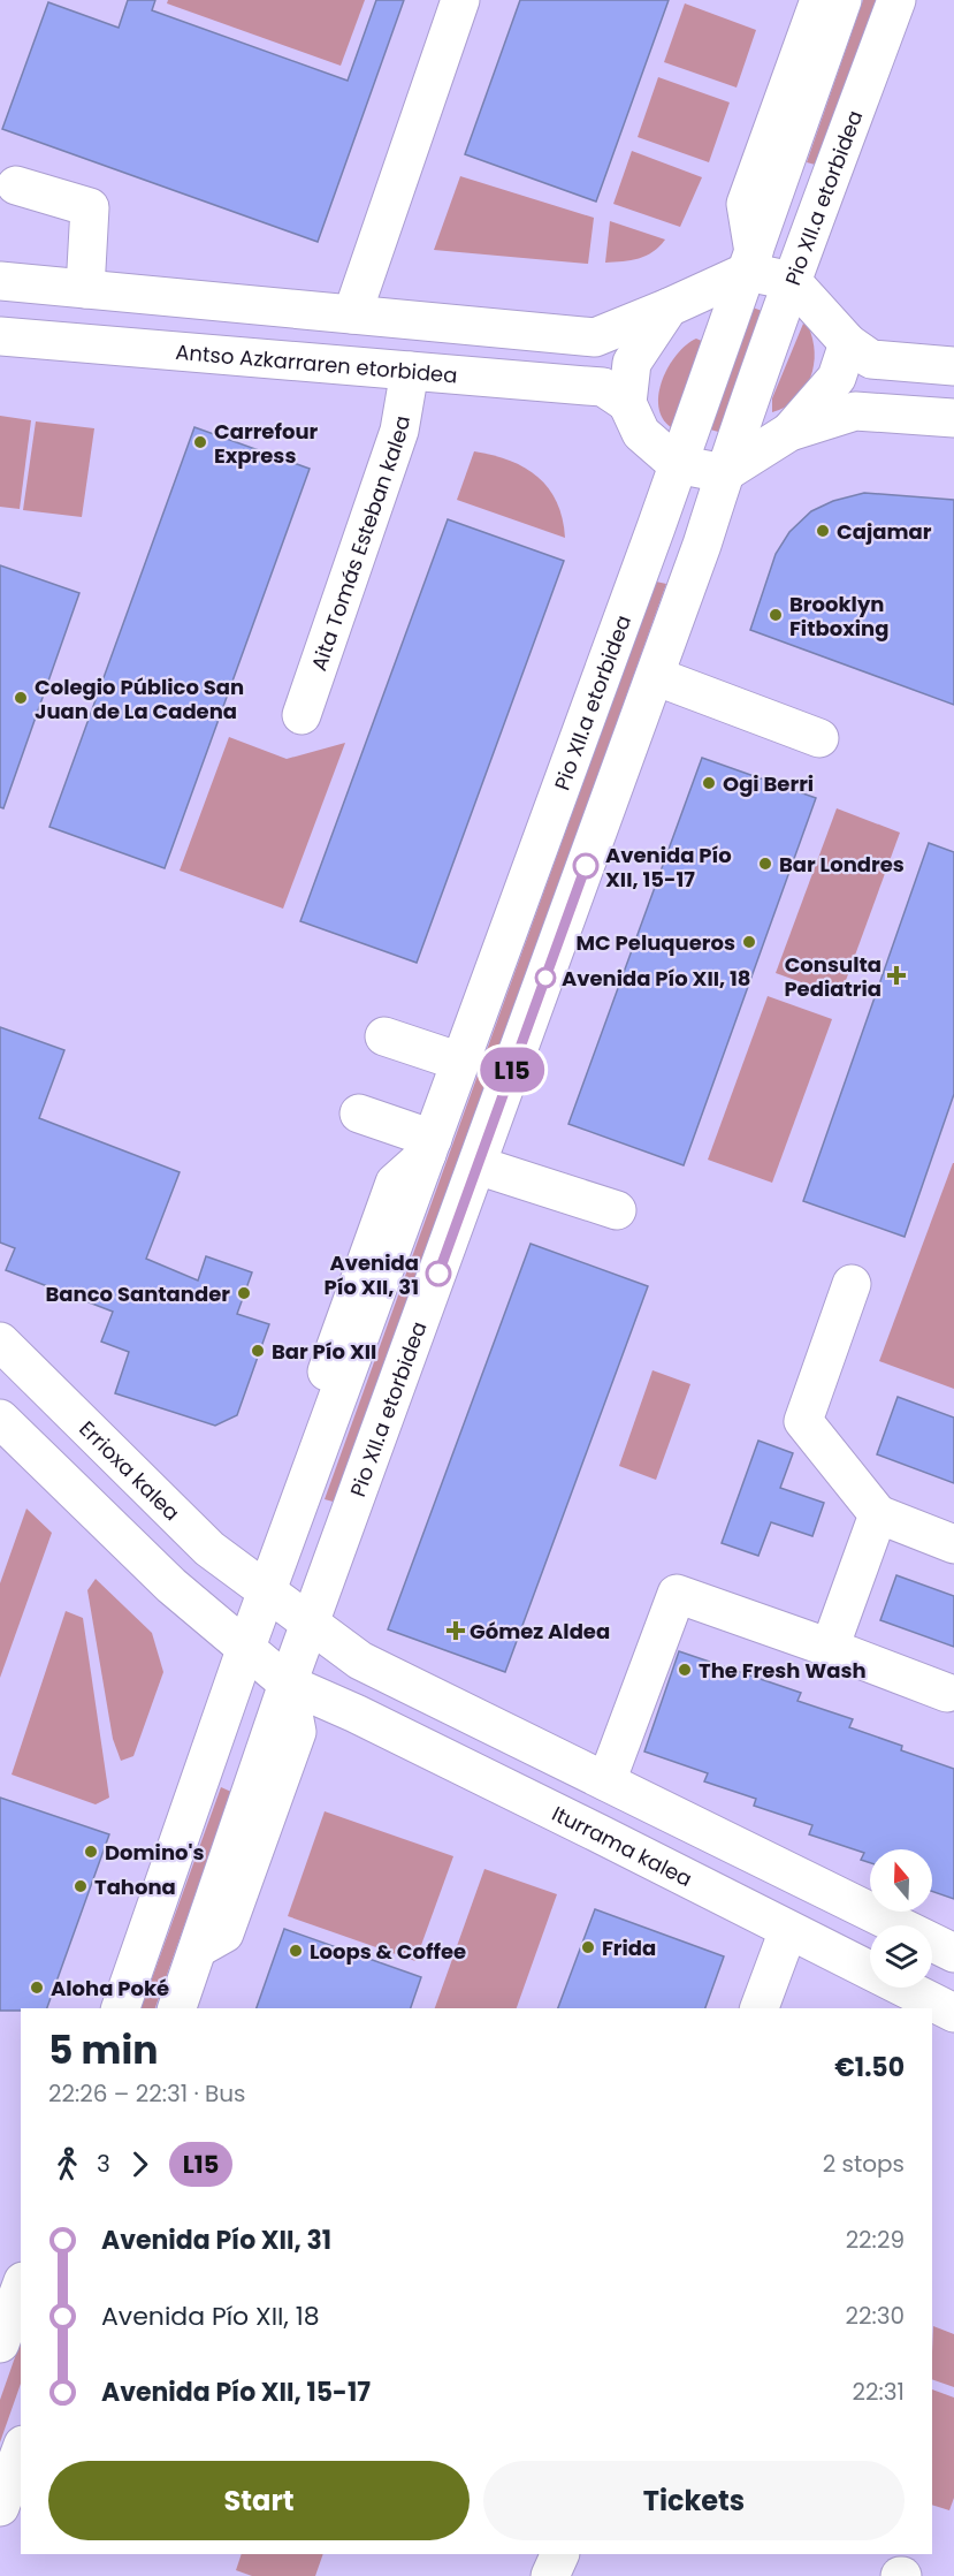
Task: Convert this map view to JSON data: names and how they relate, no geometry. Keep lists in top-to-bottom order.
{
  "streets": {
    "street": [
      "Pio XII.a etorbidea",
      "Antso Azkarraren etorbidea",
      "Aita Tomás Esteban kalea",
      "Errioxa kalea",
      "Iturrama kalea"
    ]
  },
  "crossings": [
    ["Pio XII.a etorbidea", "Errioxa kalea"],
    ["Pio XII.a etorbidea", "Iturrama kalea"],
    ["Antso Azkarraren etorbidea", "Aita Tomás Esteban kalea"]
  ],
  "places": {
    "other": [
      "Carrefour Express",
      "Cajamar",
      "Brooklyn Fitboxing",
      "Colegio Público San Juan de La Cadena",
      "Ogi Berri",
      "Bar Londres",
      "Avenida Pío XII, 15-17",
      "MC Peluqueros",
      "Avenida Pío XII, 18",
      "Avenida Pío XII, 31",
      "Banco Santander",
      "Bar Pío XII",
      "The Fresh Wash",
      "Domino's",
      "Tahona",
      "Frida",
      "Loops & Coffee",
      "Aloha Poké"
    ],
    "health": ["Consulta Pediatria", "Gómez Aldea"]
  },
  "lines": ["bus line L15"],
  "north": "top",
  "page": {
    "on_map": "L15",
    "heading": ["5 min", "22:26 – 22:31 · Bus", "€1.50"],
    "legs": ["3", "L15", "2 stops"],
    "list": [
      {
        "name": "Avenida Pío XII, 31",
        "value": "22:29"
      },
      {
        "name": "Avenida Pío XII, 18",
        "value": "22:30"
      },
      {
        "name": "Avenida Pío XII, 15-17",
        "value": "22:31"
      }
    ],
    "buttons": ["Start", "Tickets"]
  }
}
